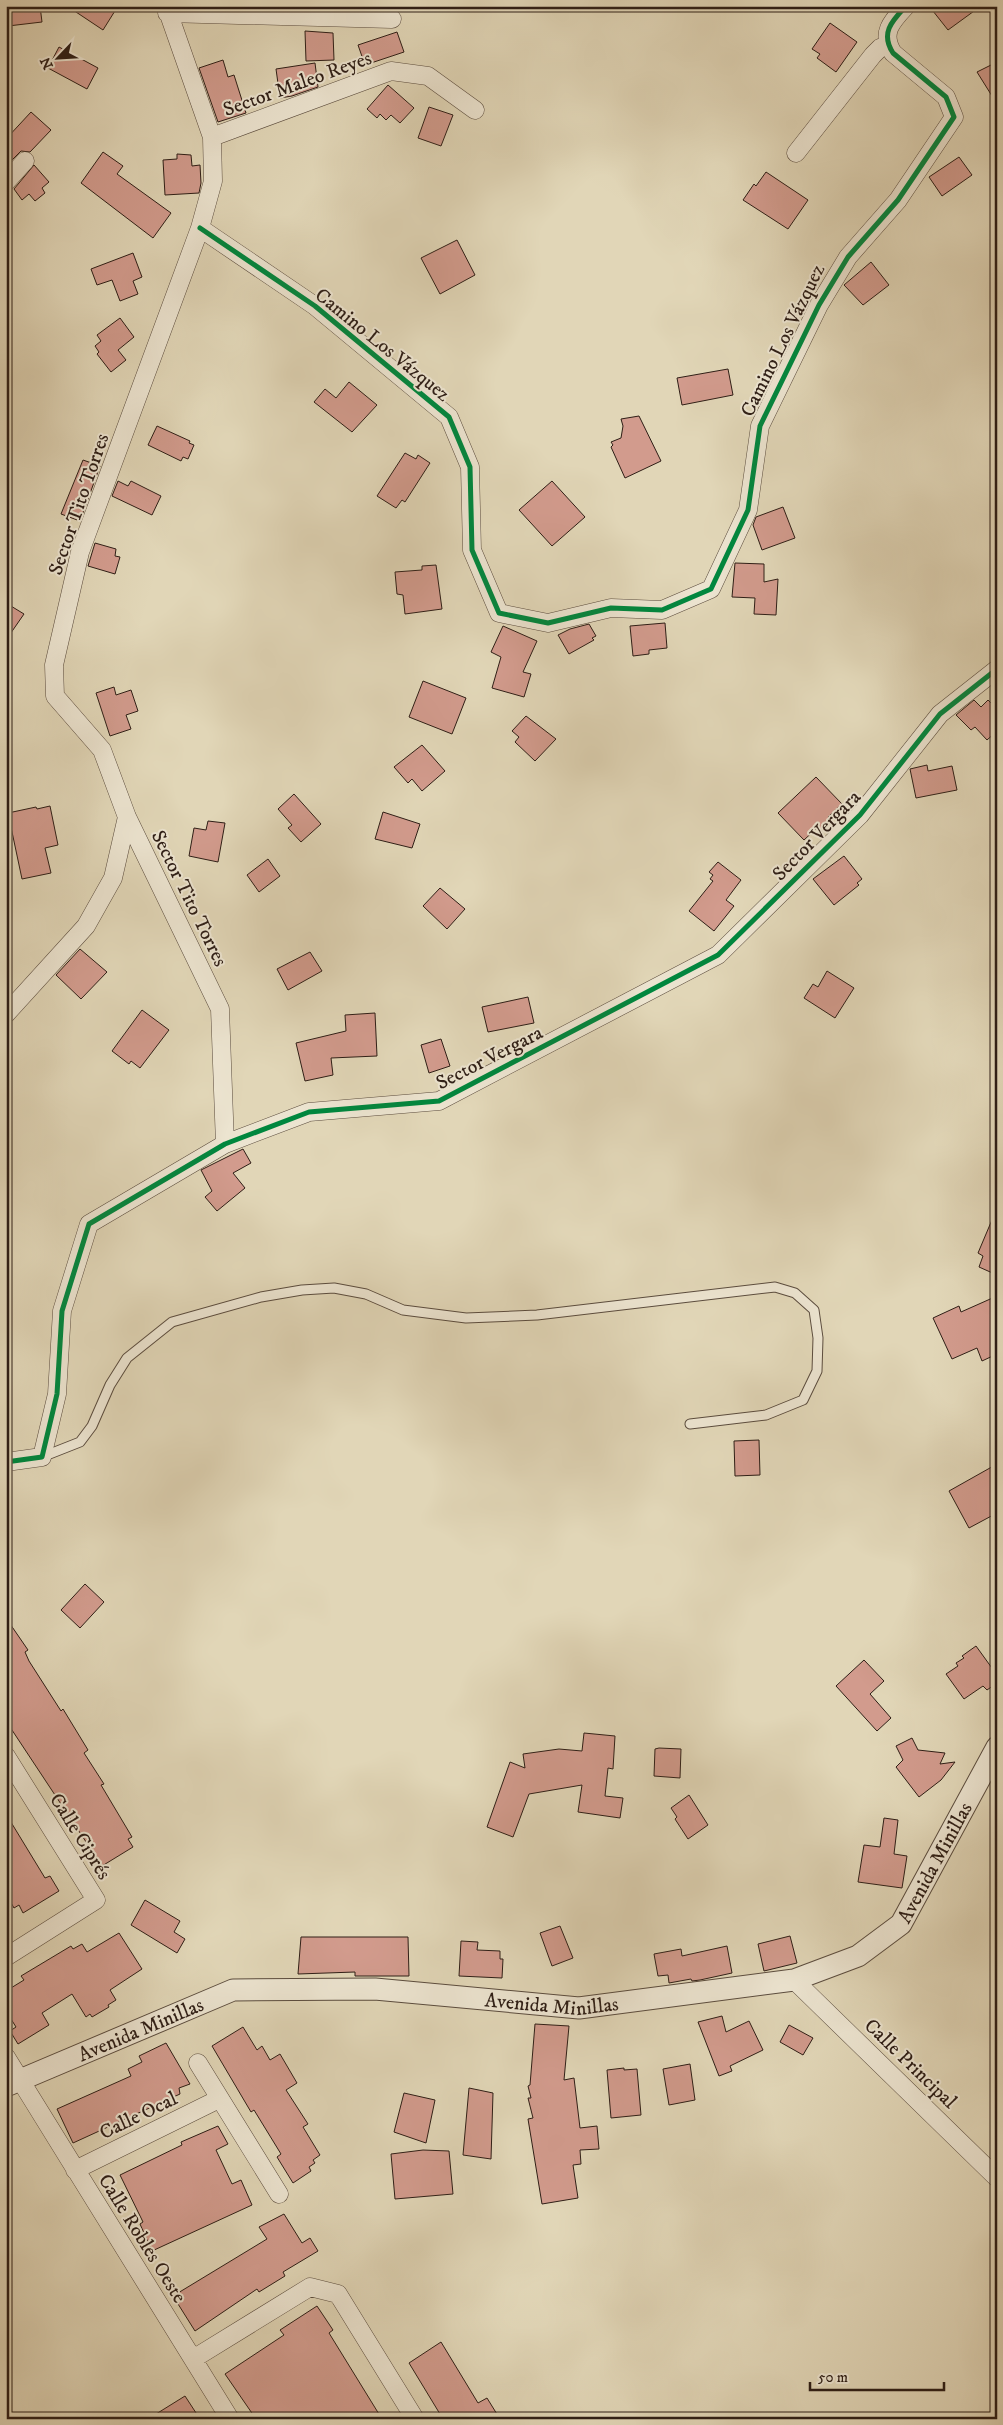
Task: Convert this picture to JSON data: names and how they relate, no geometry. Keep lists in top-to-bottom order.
{
  "streets": {
    "street": [
      "Sector Maleo Reyes",
      "Camino Los Vázquez",
      "Sector Tito Torres",
      "Sector Vergara",
      "Calle Ciprés",
      "Avenida Minillas",
      "Calle Principal",
      "Calle Ocal",
      "Calle Robles Oeste"
    ]
  },
  "crossings": [
    ["Sector Maleo Reyes", "Sector Tito Torres"],
    ["Camino Los Vázquez", "Sector Tito Torres"],
    ["Sector Tito Torres", "Sector Vergara"],
    ["Avenida Minillas", "Calle Principal"],
    ["Avenida Minillas", "Calle Robles Oeste"],
    ["Calle Ocal", "Calle Robles Oeste"]
  ],
  "scale_bar": "50 m",
  "north": "bottom left"
}
